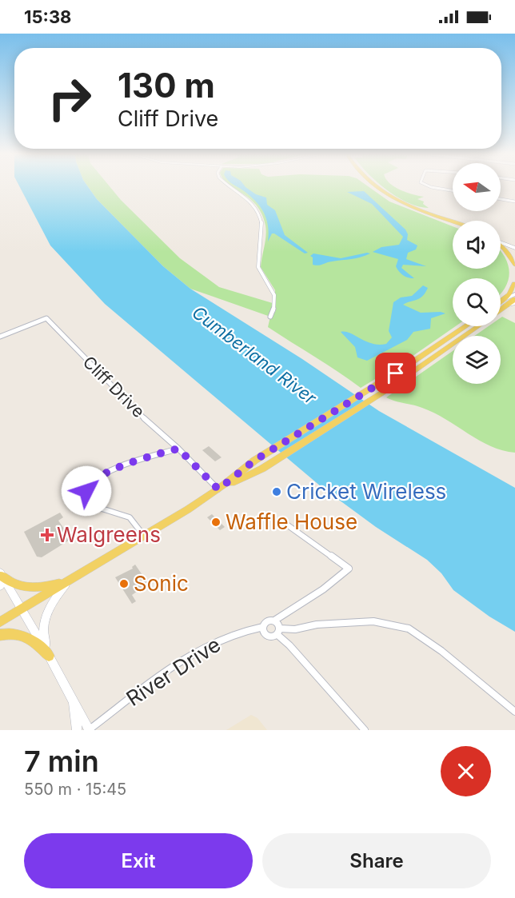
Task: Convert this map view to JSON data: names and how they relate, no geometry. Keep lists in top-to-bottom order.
{
  "streets": {
    "street": ["Cliff Drive", "River Drive"]
  },
  "water": ["Cumberland River"],
  "places": {
    "other": ["Cricket Wireless", "Waffle House", "Sonic"],
    "health": ["Walgreens"]
  },
  "north": "left",
  "page": {
    "status": "15:38",
    "turn": ["130 m", "Cliff Drive"],
    "heading": ["7 min", "550 m · 15:45"],
    "buttons": ["Exit", "Share"]
  }
}
